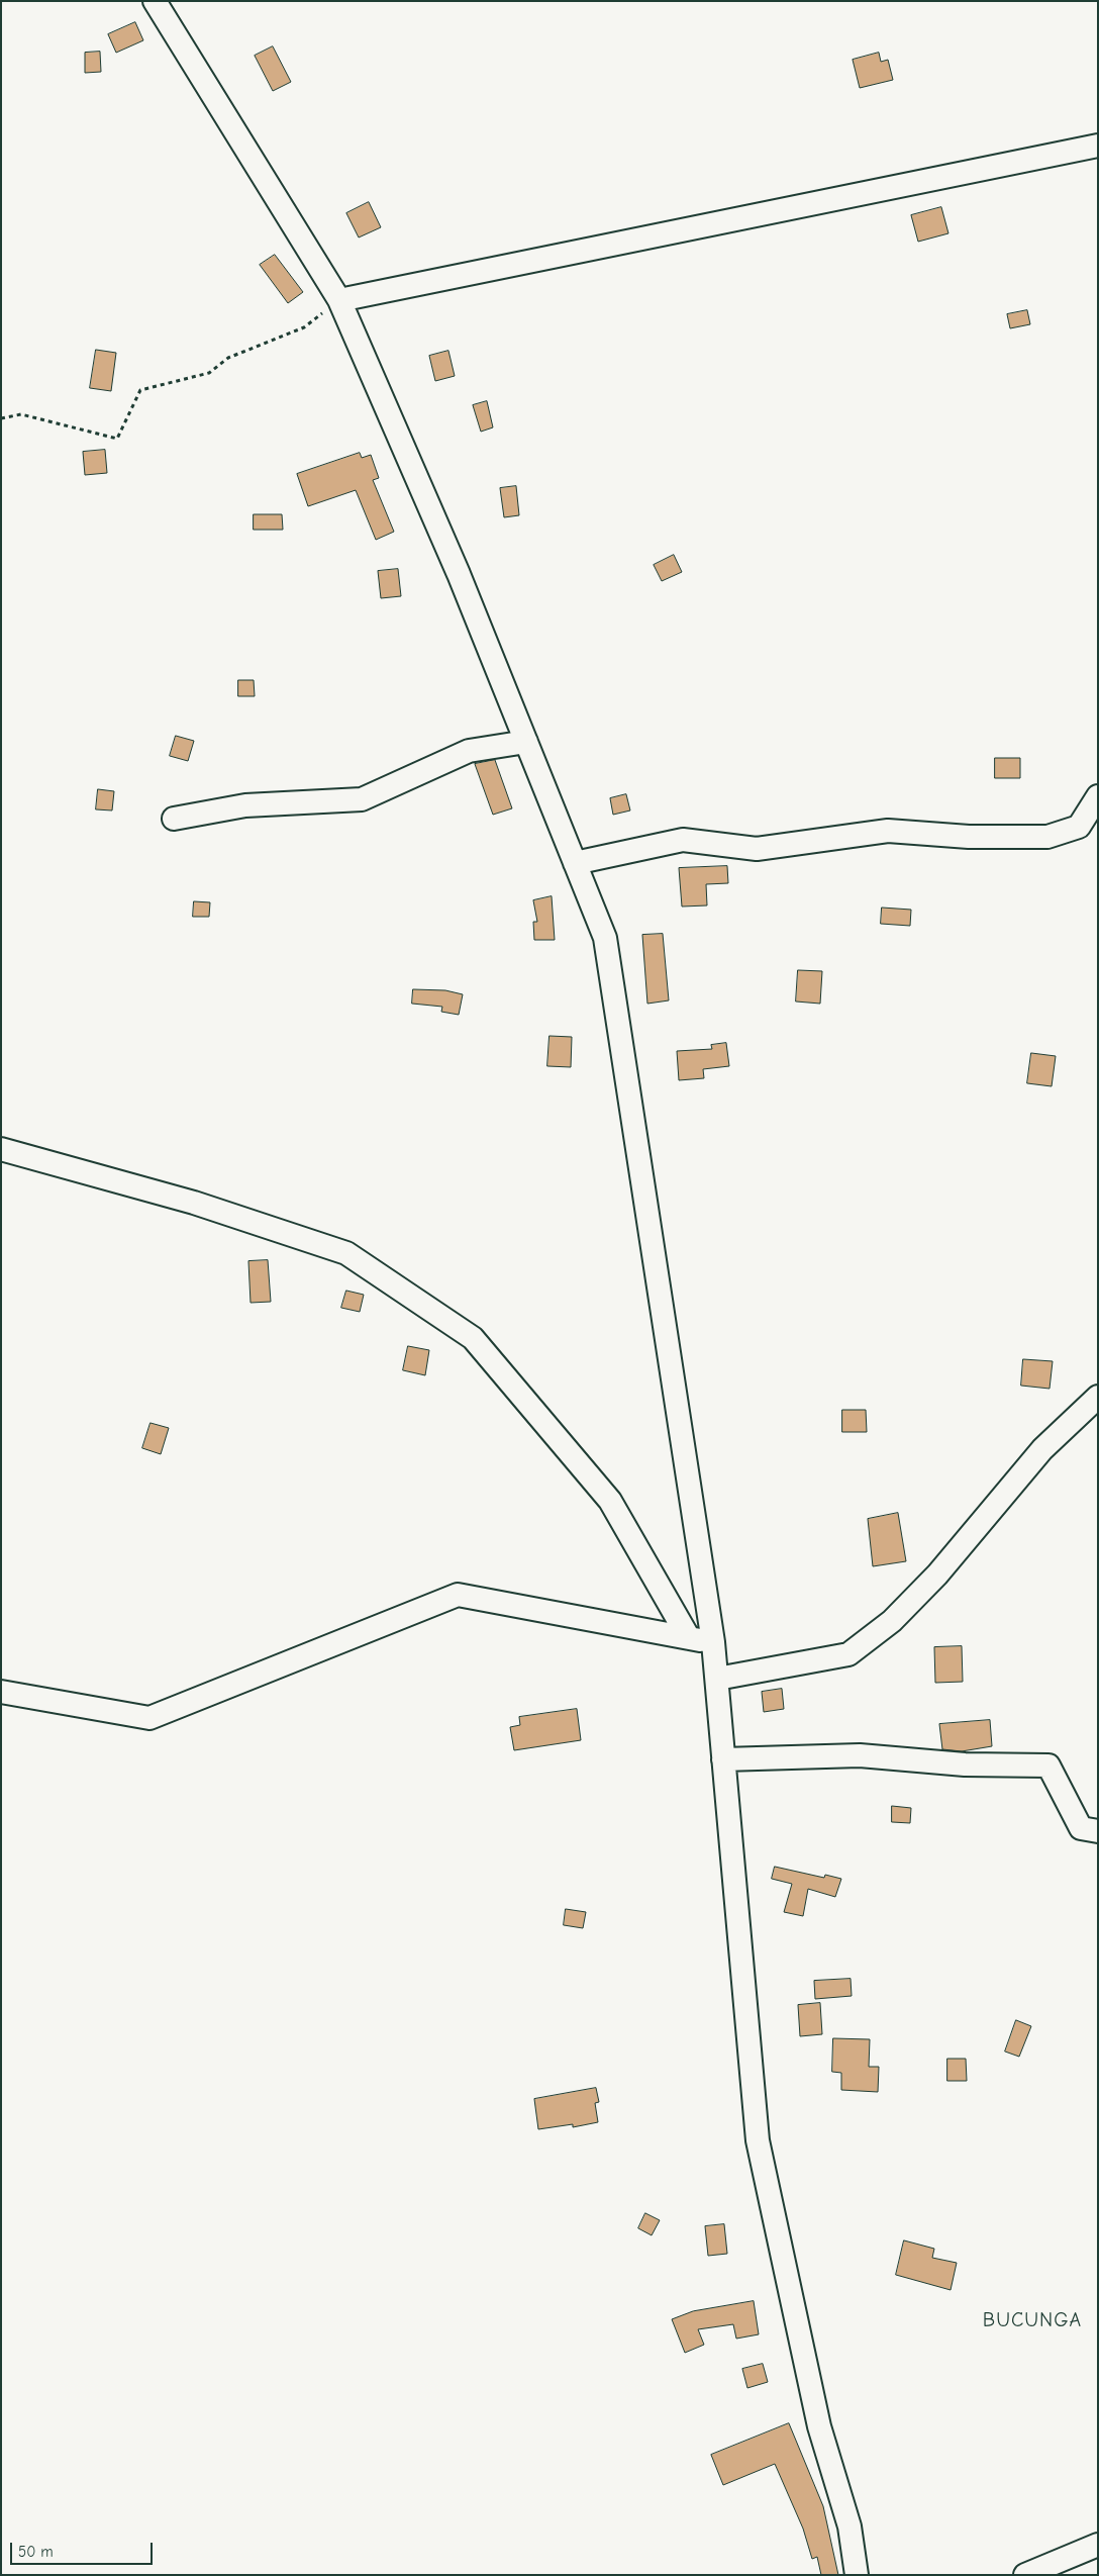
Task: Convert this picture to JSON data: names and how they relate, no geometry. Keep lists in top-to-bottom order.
{
  "districts": ["BUCUNGA"],
  "scale_bar": "50 m"
}
